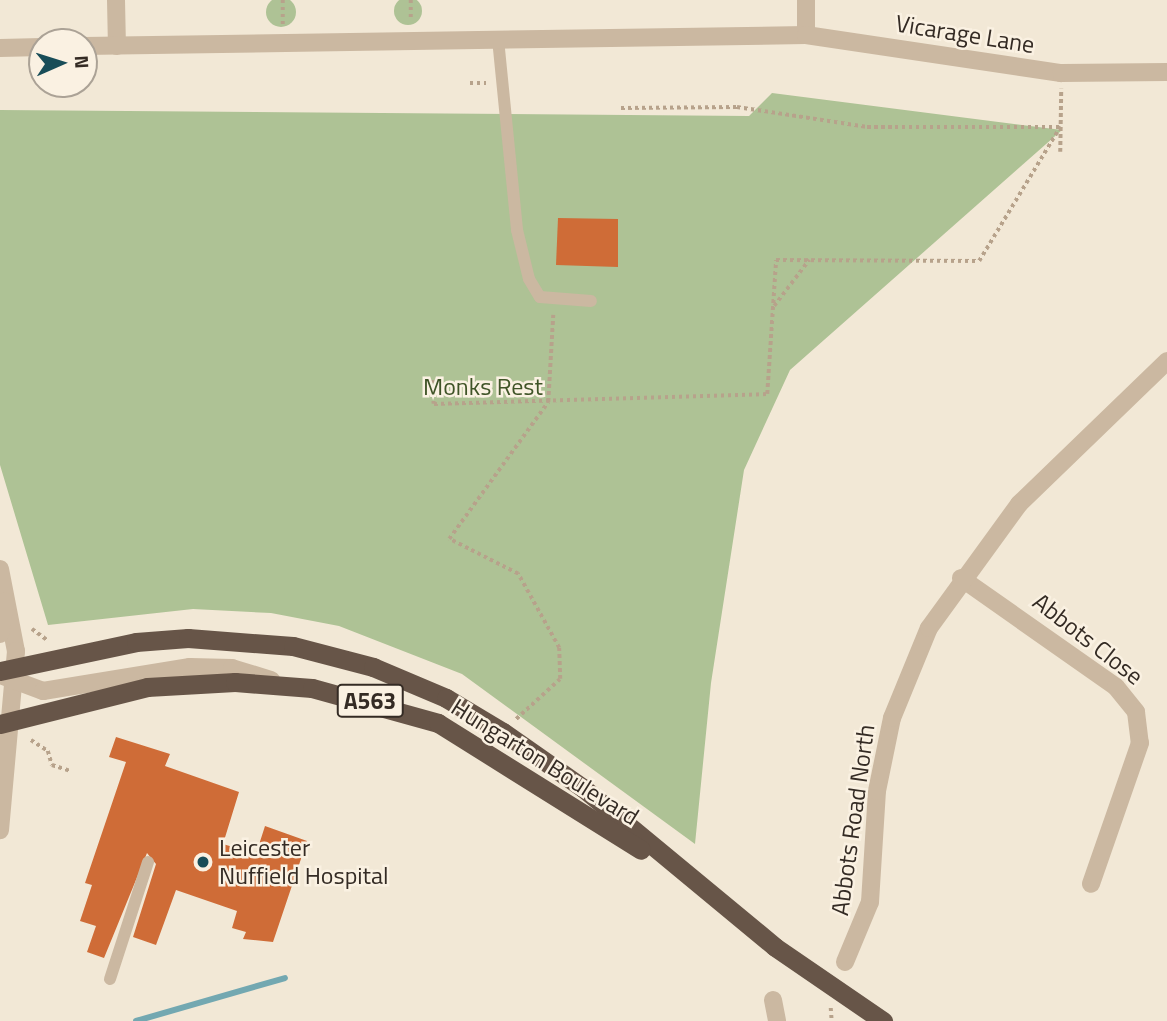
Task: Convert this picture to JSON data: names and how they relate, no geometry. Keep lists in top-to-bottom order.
{
  "streets": {
    "highway": ["A563", "Hungarton Boulevard"],
    "street": ["Vicarage Lane", "Abbots Close", "Abbots Road North"]
  },
  "crossings": [
    ["Abbots Close", "Abbots Road North"]
  ],
  "parks": ["Monks Rest"],
  "places": ["Leicester Nuffield Hospital"],
  "north": "right"
}
